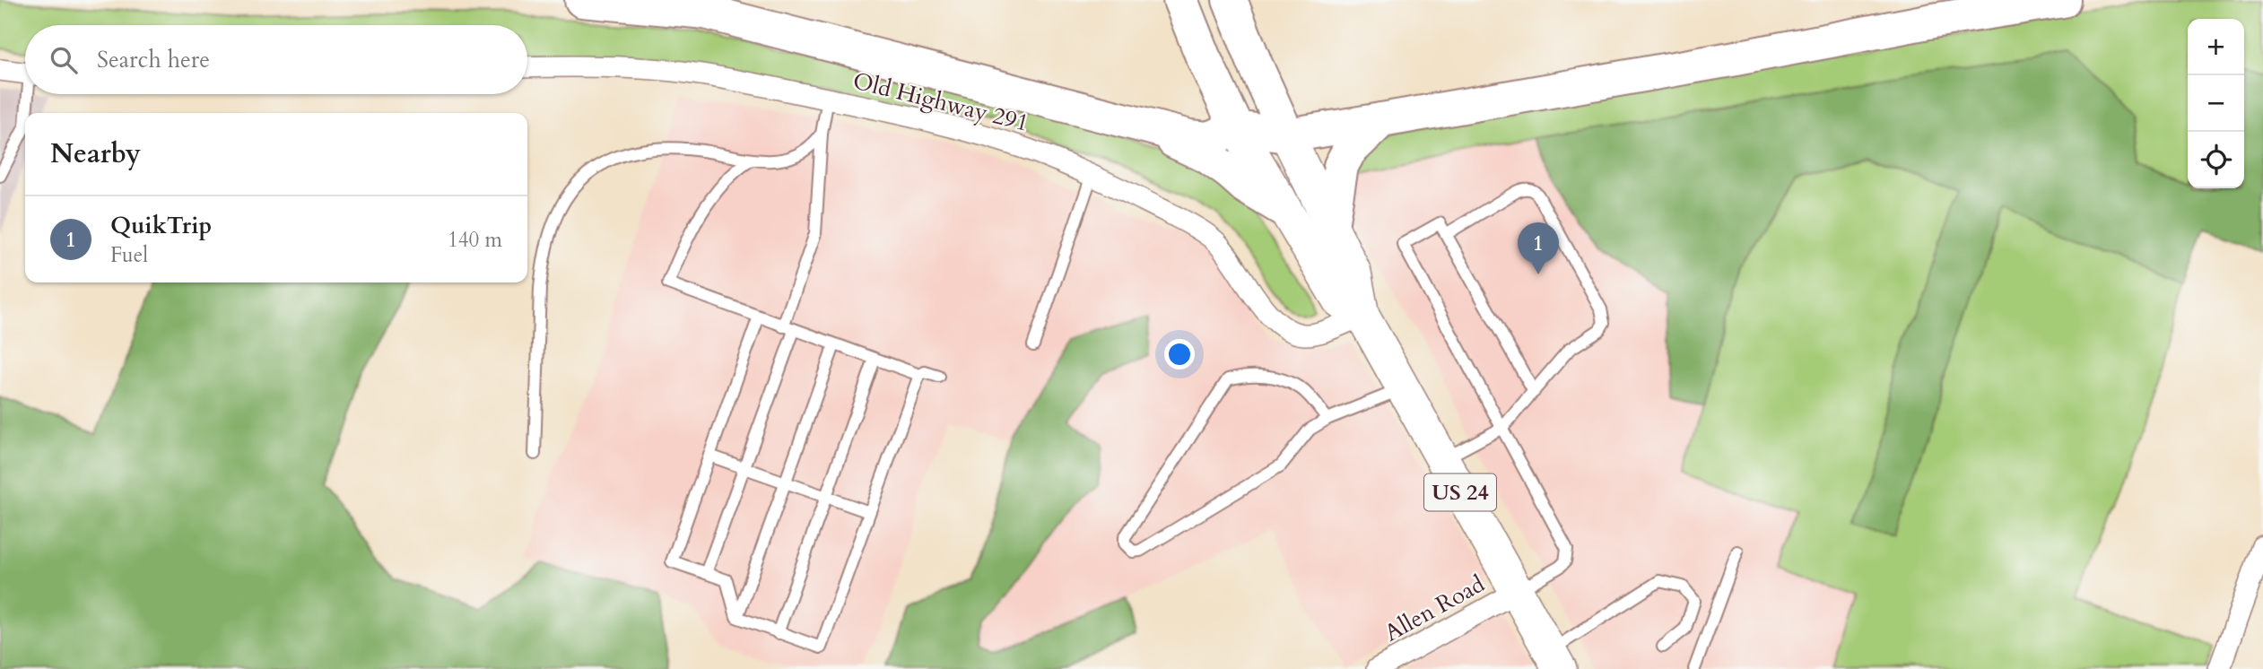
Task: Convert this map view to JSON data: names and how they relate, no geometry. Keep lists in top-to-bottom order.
{
  "streets": {
    "highway": ["US 24"],
    "street": ["Old Highway 291", "Allen Road"]
  },
  "crossings": [
    ["Old Highway 291", "US 24"],
    ["US 24", "Allen Road"]
  ],
  "page": {
    "map_buttons": ["+", "−"],
    "search": "Search here",
    "heading": "Nearby",
    "list": [
      {
        "mark": "1",
        "name": "QuikTrip",
        "note": "Fuel",
        "value": "140 m"
      }
    ],
    "pins": "1"
  }
}
